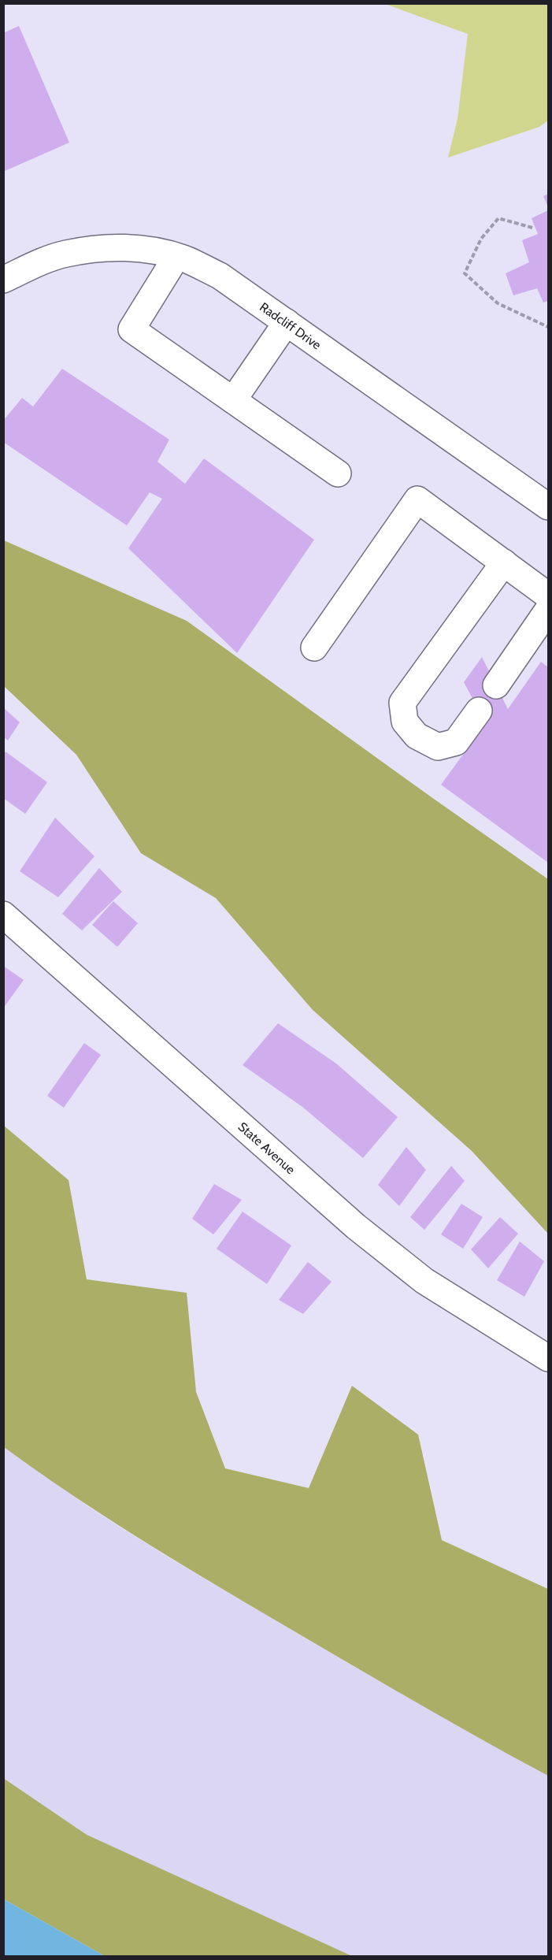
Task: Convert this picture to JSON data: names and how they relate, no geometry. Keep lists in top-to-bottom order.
{
  "streets": {
    "main road": ["Radcliff Drive", "State Avenue"]
  }
}
